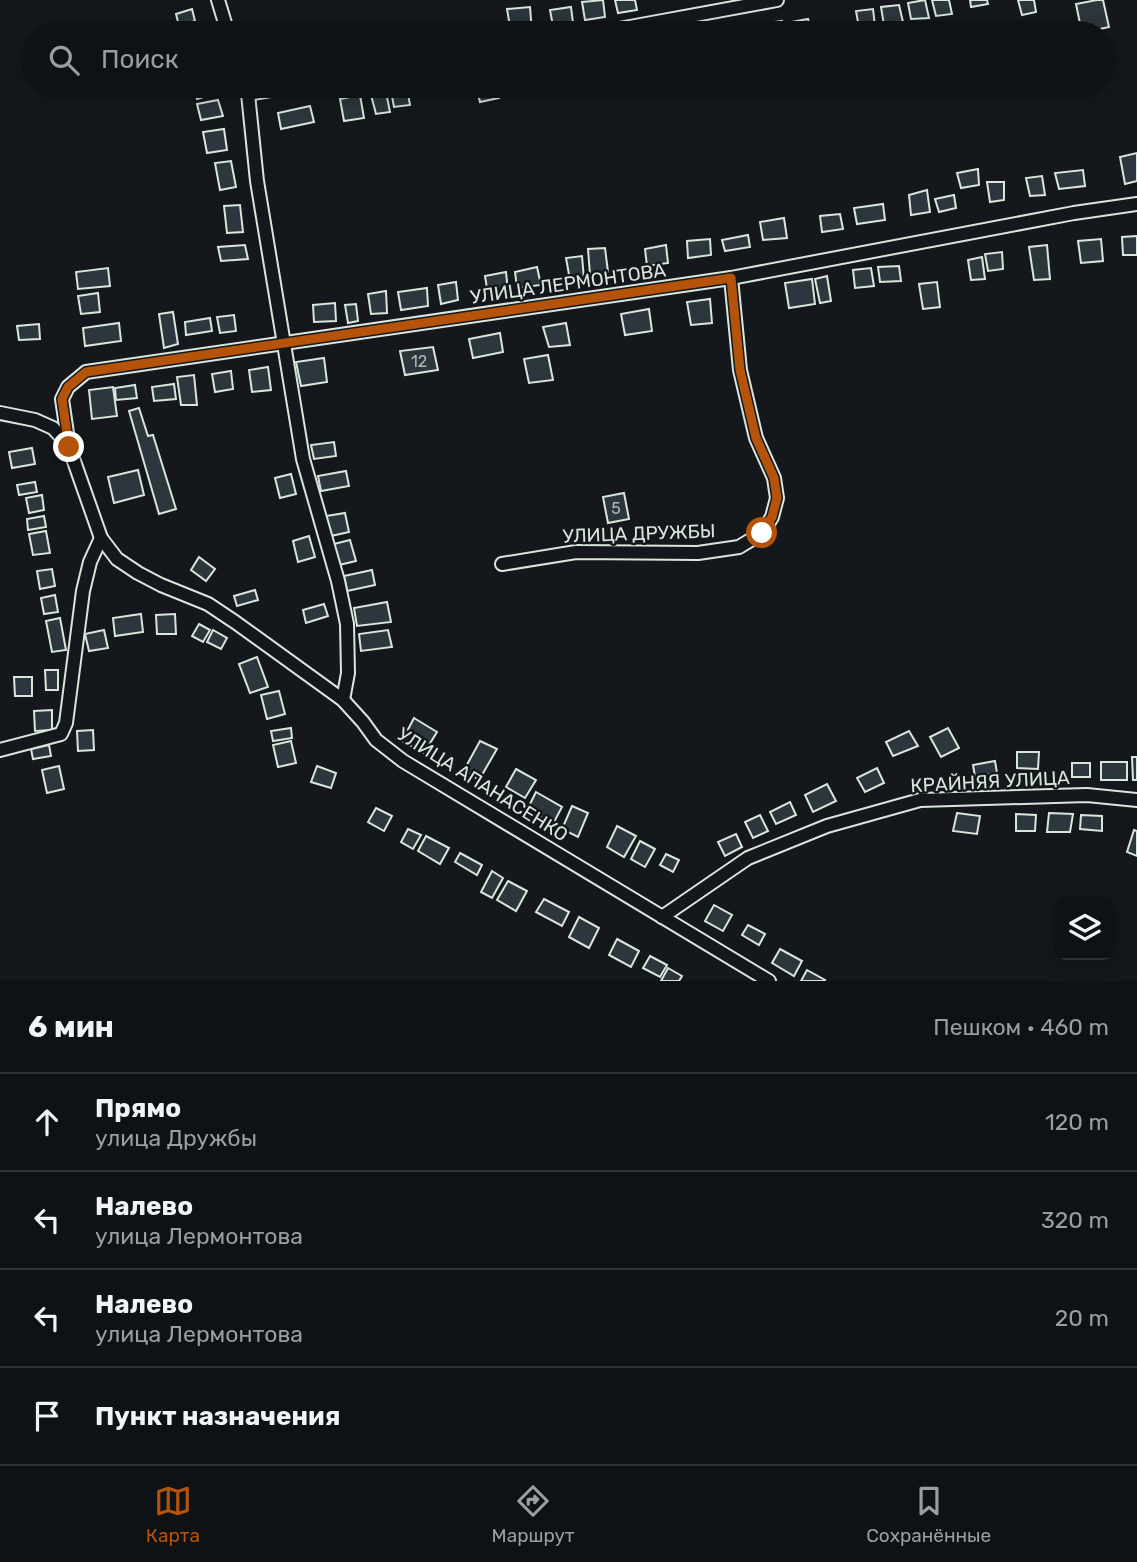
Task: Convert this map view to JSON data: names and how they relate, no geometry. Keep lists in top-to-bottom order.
{
  "streets": {
    "street": [
      "УЛИЦА ЛЕРМОНТОВА",
      "УЛИЦА ДРУЖБЫ",
      "КРАЙНЯЯ УЛИЦА",
      "УЛИЦА АПАНАСЕНКО"
    ]
  },
  "crossings": [
    ["УЛИЦА ЛЕРМОНТОВА", "УЛИЦА ДРУЖБЫ"],
    ["УЛИЦА ЛЕРМОНТОВА", "УЛИЦА АПАНАСЕНКО"],
    ["КРАЙНЯЯ УЛИЦА", "УЛИЦА АПАНАСЕНКО"]
  ],
  "house_numbers": ["12", "5"],
  "page": {
    "search": "Поиск",
    "heading": ["6 мин", "Пешком · 460 m"],
    "list": [
      ["Прямо", "улица Дружбы", "120 m"],
      ["Налево", "улица Лермонтова", "320 m"],
      ["Налево", "улица Лермонтова", "20 m"],
      "Пункт назначения"
    ],
    "nav": ["Карта", "Маршрут", "Сохранённые"]
  }
}
